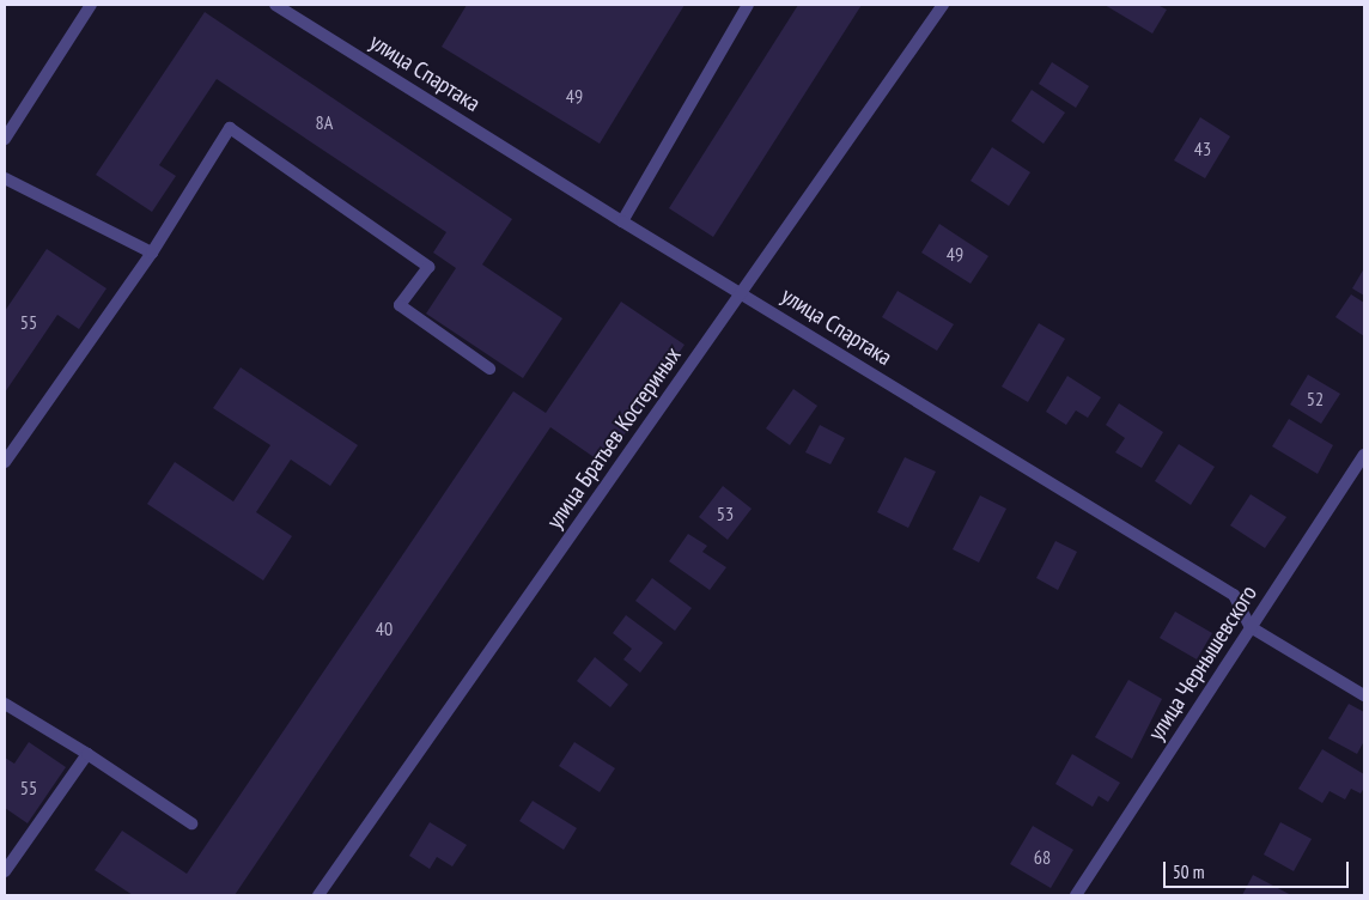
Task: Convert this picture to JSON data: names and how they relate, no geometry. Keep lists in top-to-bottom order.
{
  "streets": {
    "street": ["улица Спартака", "улица Братьев Костериных", "улица Чернышевского"]
  },
  "crossings": [
    ["улица Спартака", "улица Братьев Костериных"],
    ["улица Спартака", "улица Чернышевского"]
  ],
  "house_numbers": [
    "49",
    "8А",
    "43",
    "49",
    "55",
    "52",
    "53",
    "40",
    "55",
    "68"
  ],
  "scale_bar": "50 m"
}
